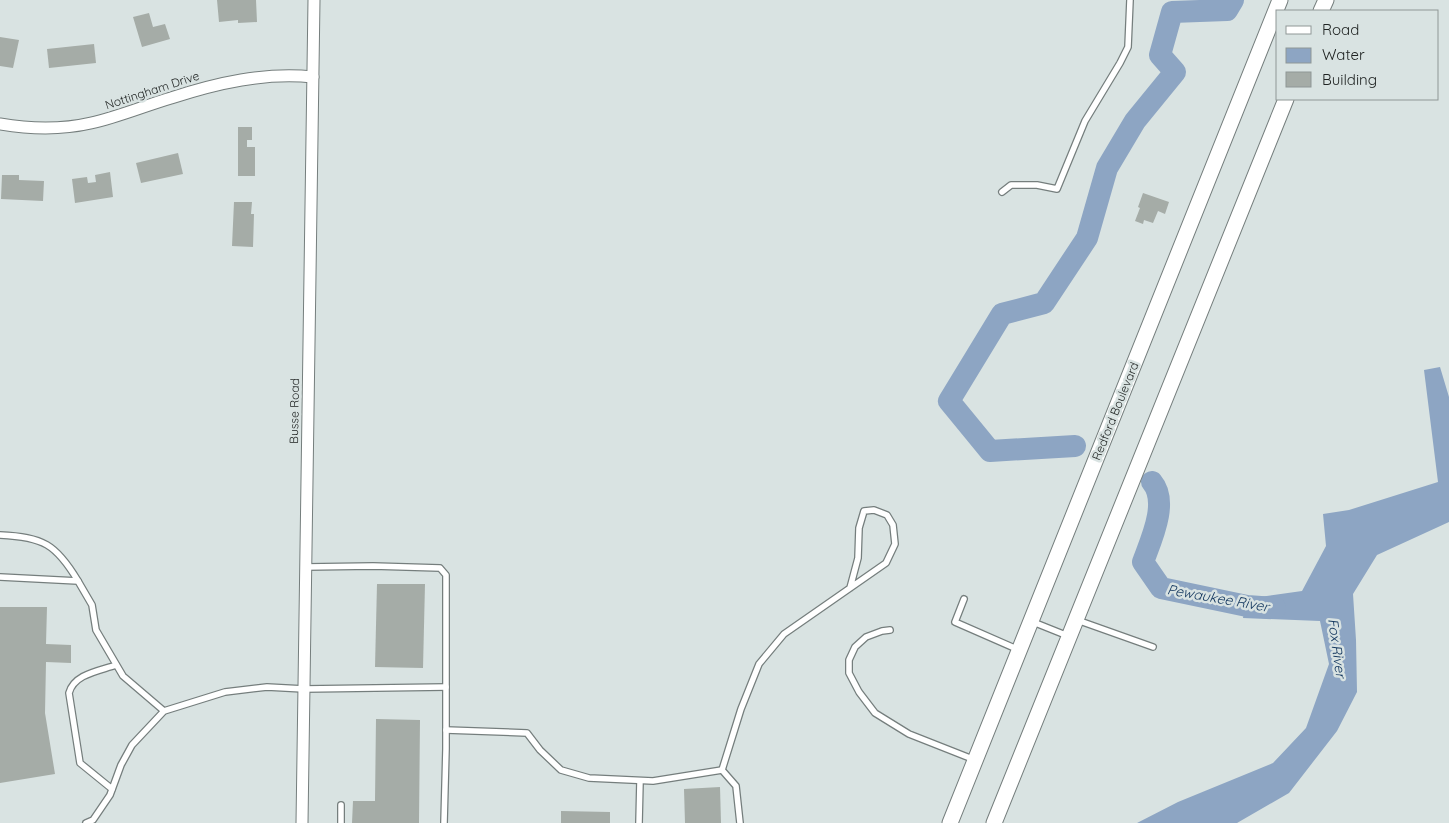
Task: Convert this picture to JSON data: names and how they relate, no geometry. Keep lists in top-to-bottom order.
{
  "streets": {
    "main road": ["Redford Boulevard"],
    "street": ["Nottingham Drive", "Busse Road"]
  },
  "crossings": [
    ["Nottingham Drive", "Busse Road"]
  ],
  "water": ["Pewaukee River", "Fox River"],
  "legend": ["Road", "Water", "Building"]
}
